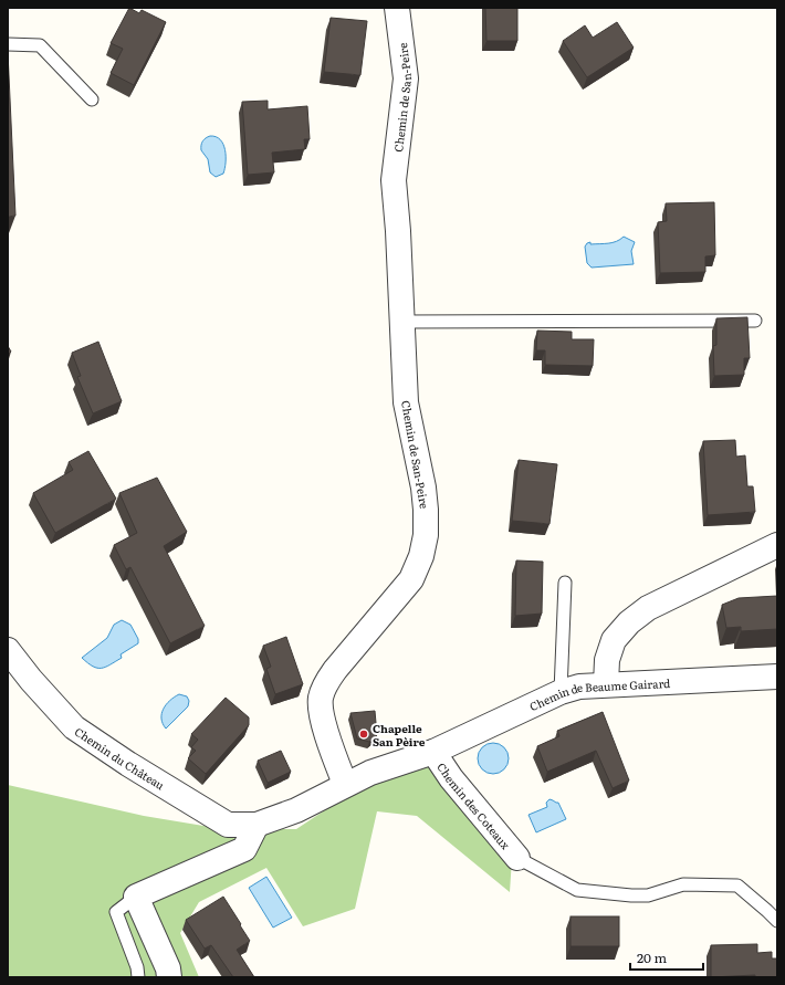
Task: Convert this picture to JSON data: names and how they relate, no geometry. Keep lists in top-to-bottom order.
{
  "streets": {
    "street": [
      "Chemin de San-Peire",
      "Chemin de Beaume Gairard",
      "Chemin du Château",
      "Chemin des Coteaux"
    ]
  },
  "crossings": [
    ["Chemin de San-Peire", "Chemin du Château"],
    ["Chemin de Beaume Gairard", "Chemin du Château"],
    ["Chemin de Beaume Gairard", "Chemin des Coteaux"],
    ["Chemin du Château", "Chemin des Coteaux"]
  ],
  "places": ["Chapelle San Pèire"],
  "scale_bar": "20 m"
}
